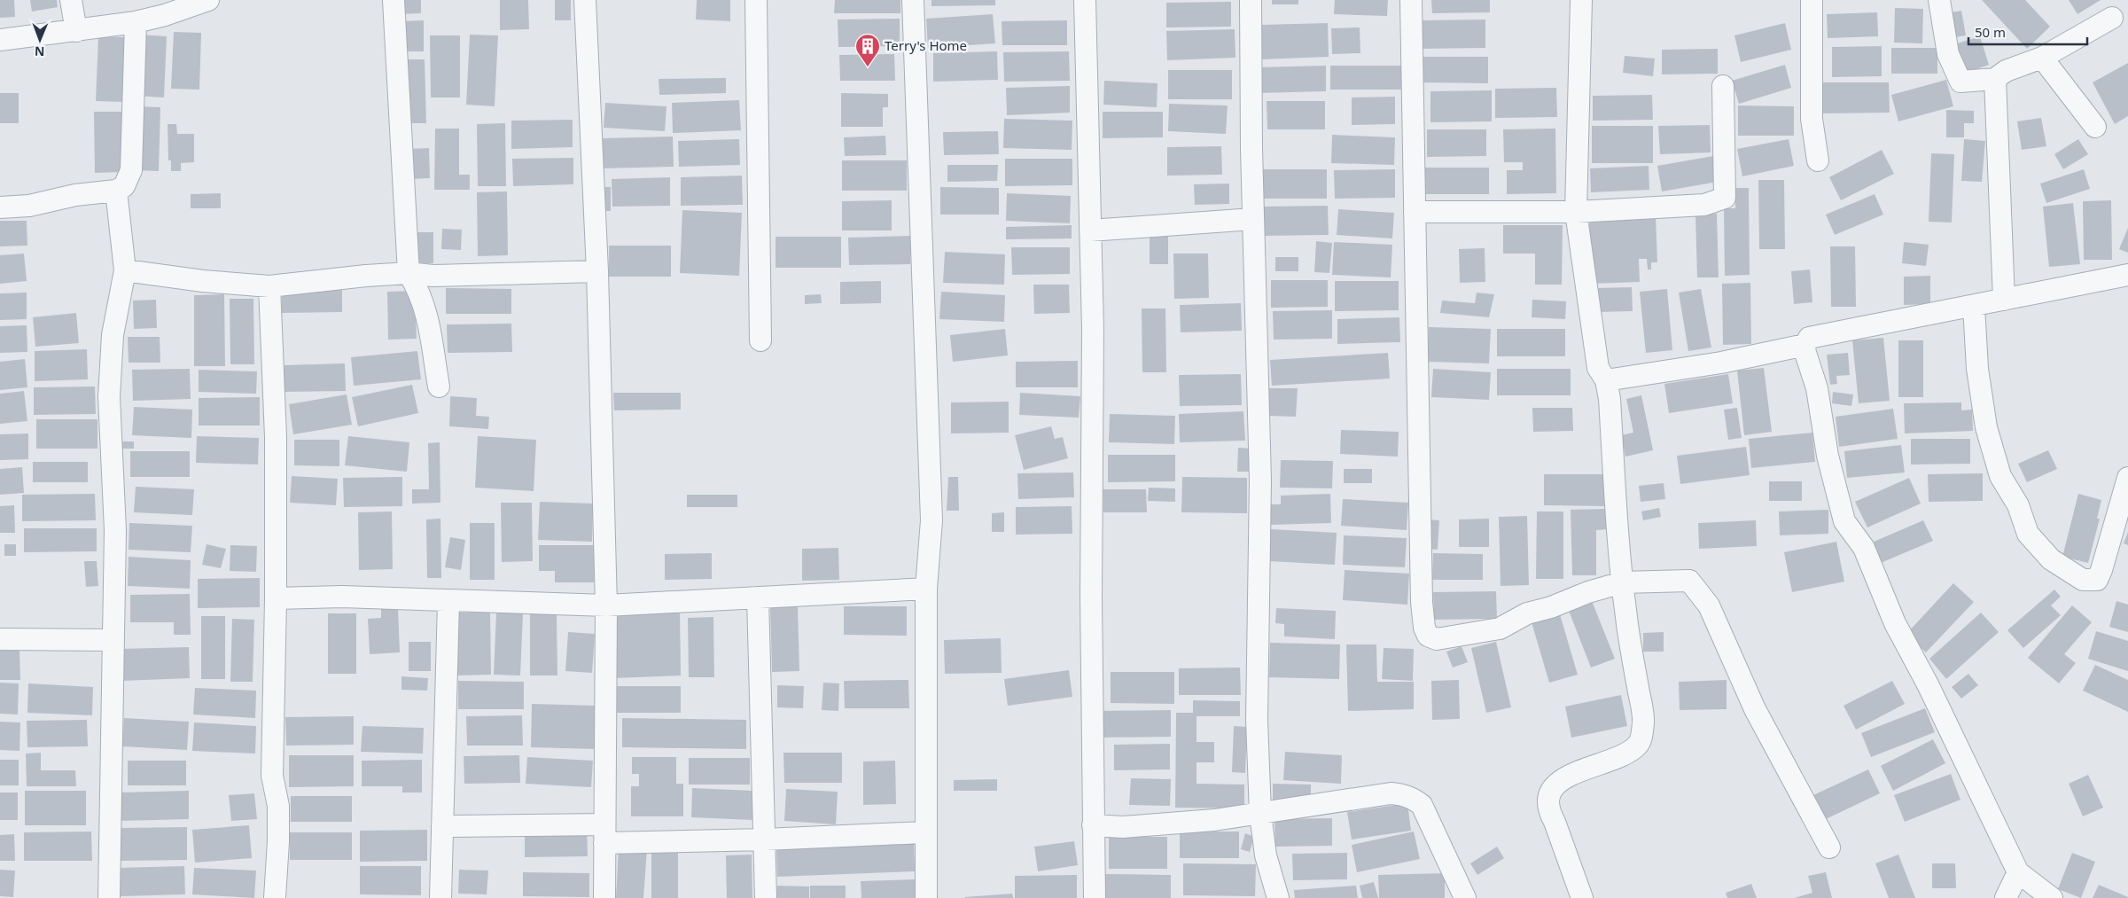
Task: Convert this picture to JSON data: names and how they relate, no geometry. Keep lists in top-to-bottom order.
{
  "places": {
    "building": ["Terry's Home"]
  },
  "scale_bar": "50 m",
  "north": "bottom"
}
